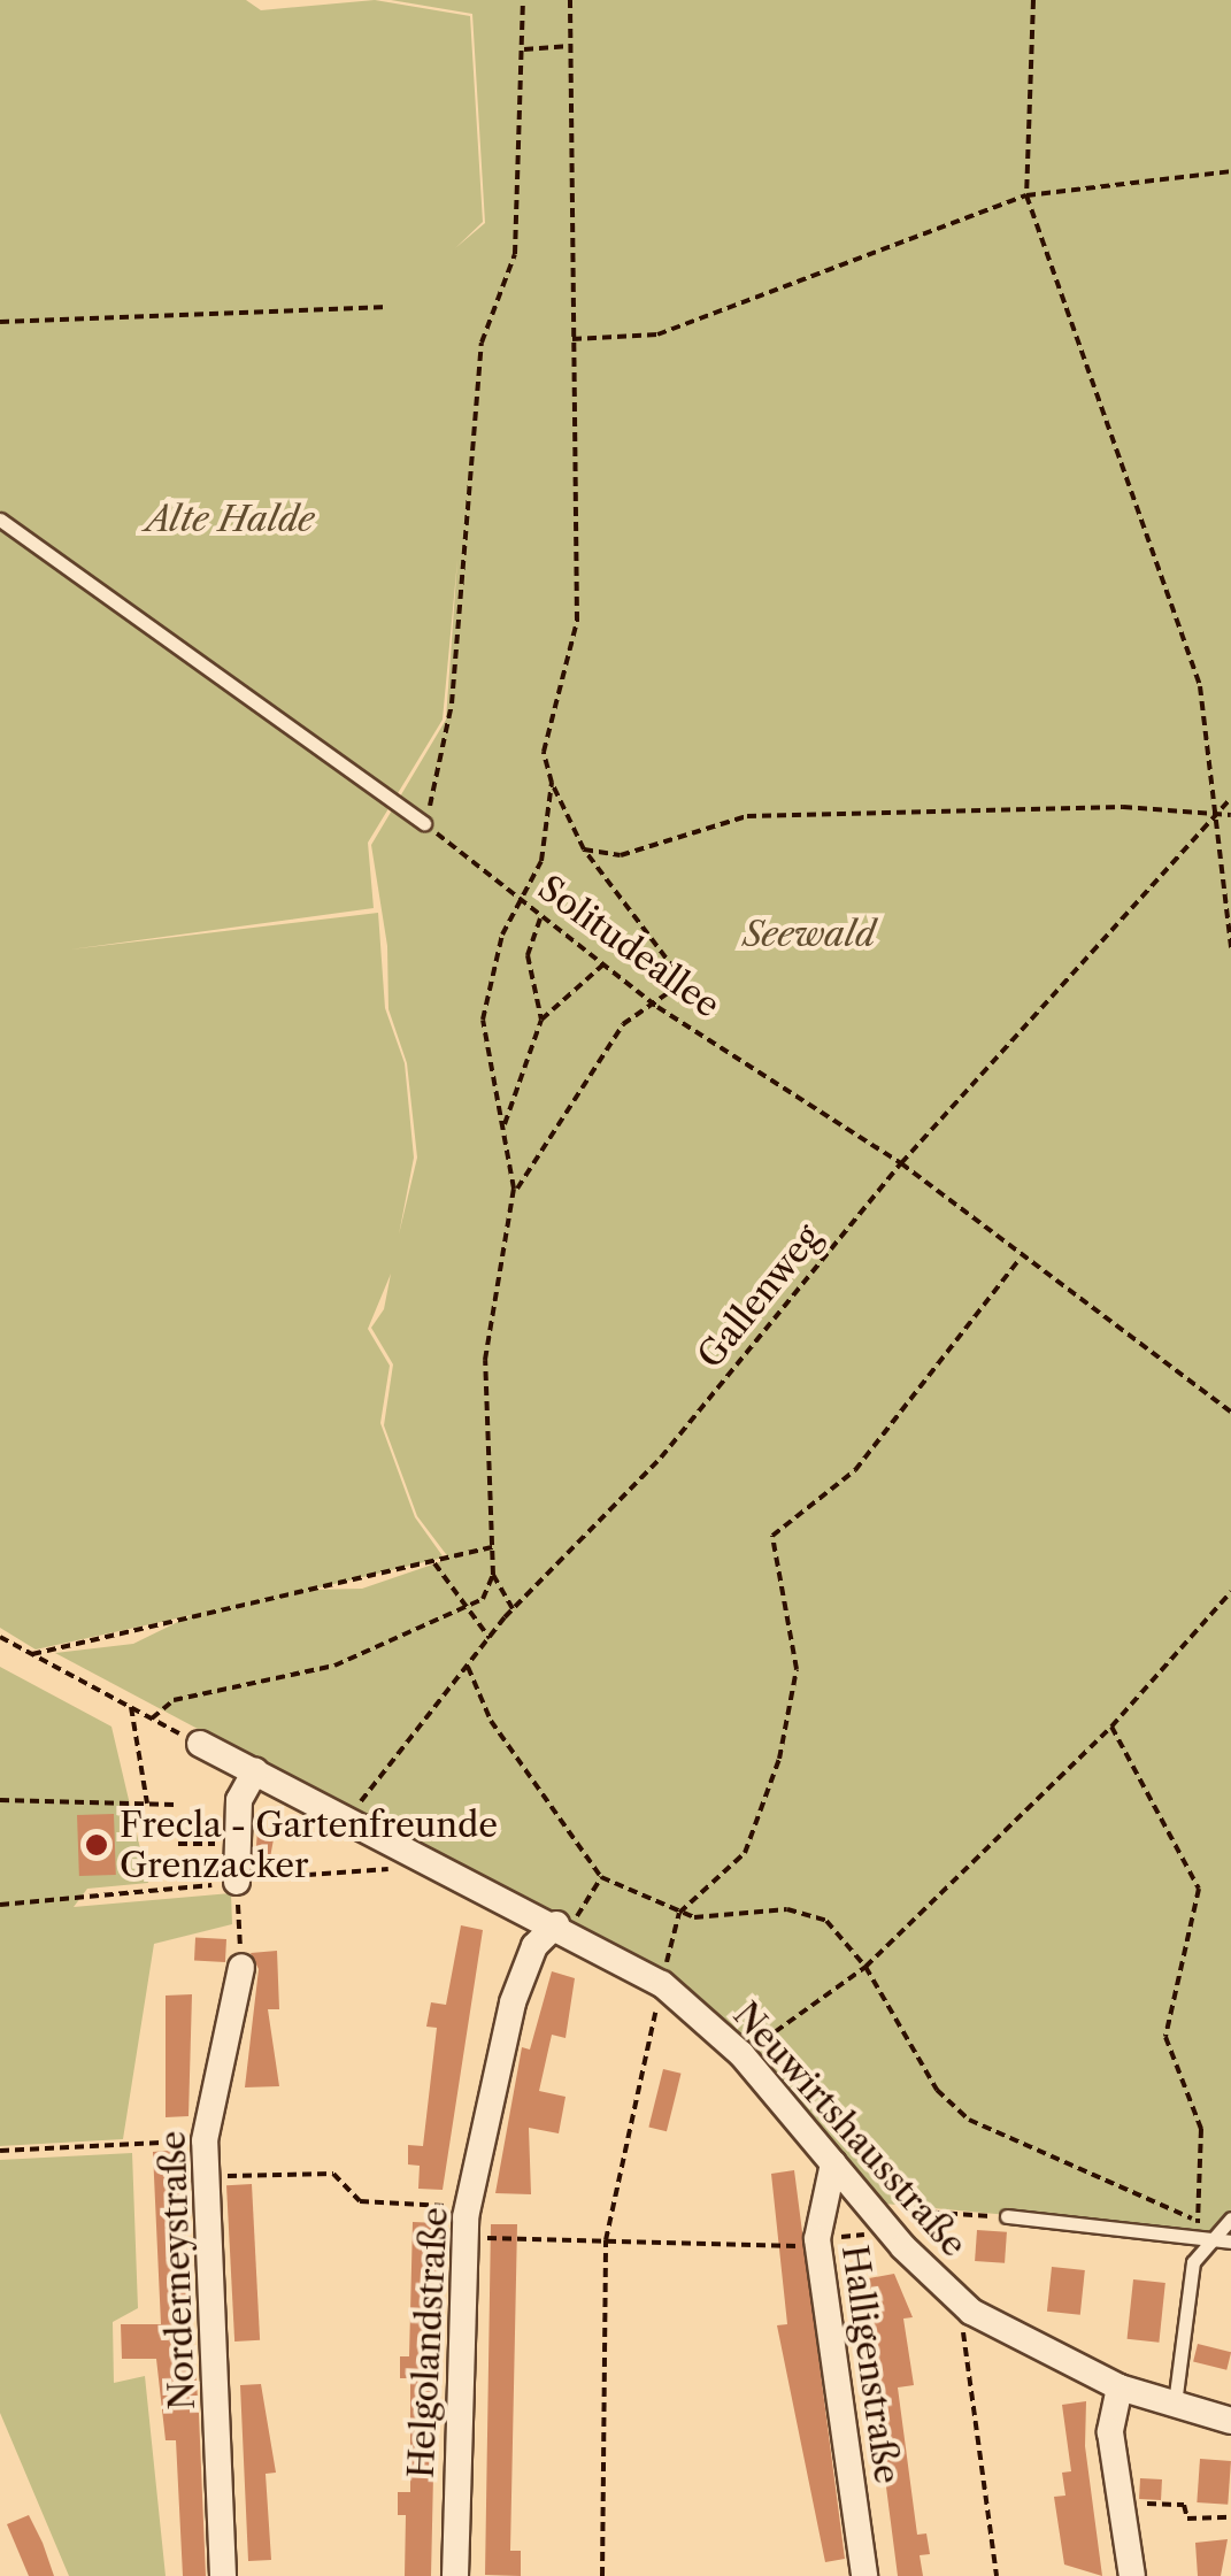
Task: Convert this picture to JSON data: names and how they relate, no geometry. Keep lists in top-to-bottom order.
{
  "streets": {
    "street": [
      "Neuwirtshausstraße",
      "Norderneystraße",
      "Helgolandstraße",
      "Halligenstraße"
    ],
    "path": ["Solitudeallee", "Gallenweg"]
  },
  "crossings": [
    ["Solitudeallee", "Gallenweg"],
    ["Gallenweg", "Neuwirtshausstraße"],
    ["Neuwirtshausstraße", "Helgolandstraße"],
    ["Neuwirtshausstraße", "Halligenstraße"]
  ],
  "parks": ["Alte Halde", "Seewald"],
  "places": ["Frecla - Gartenfreunde Grenzacker"]
}
